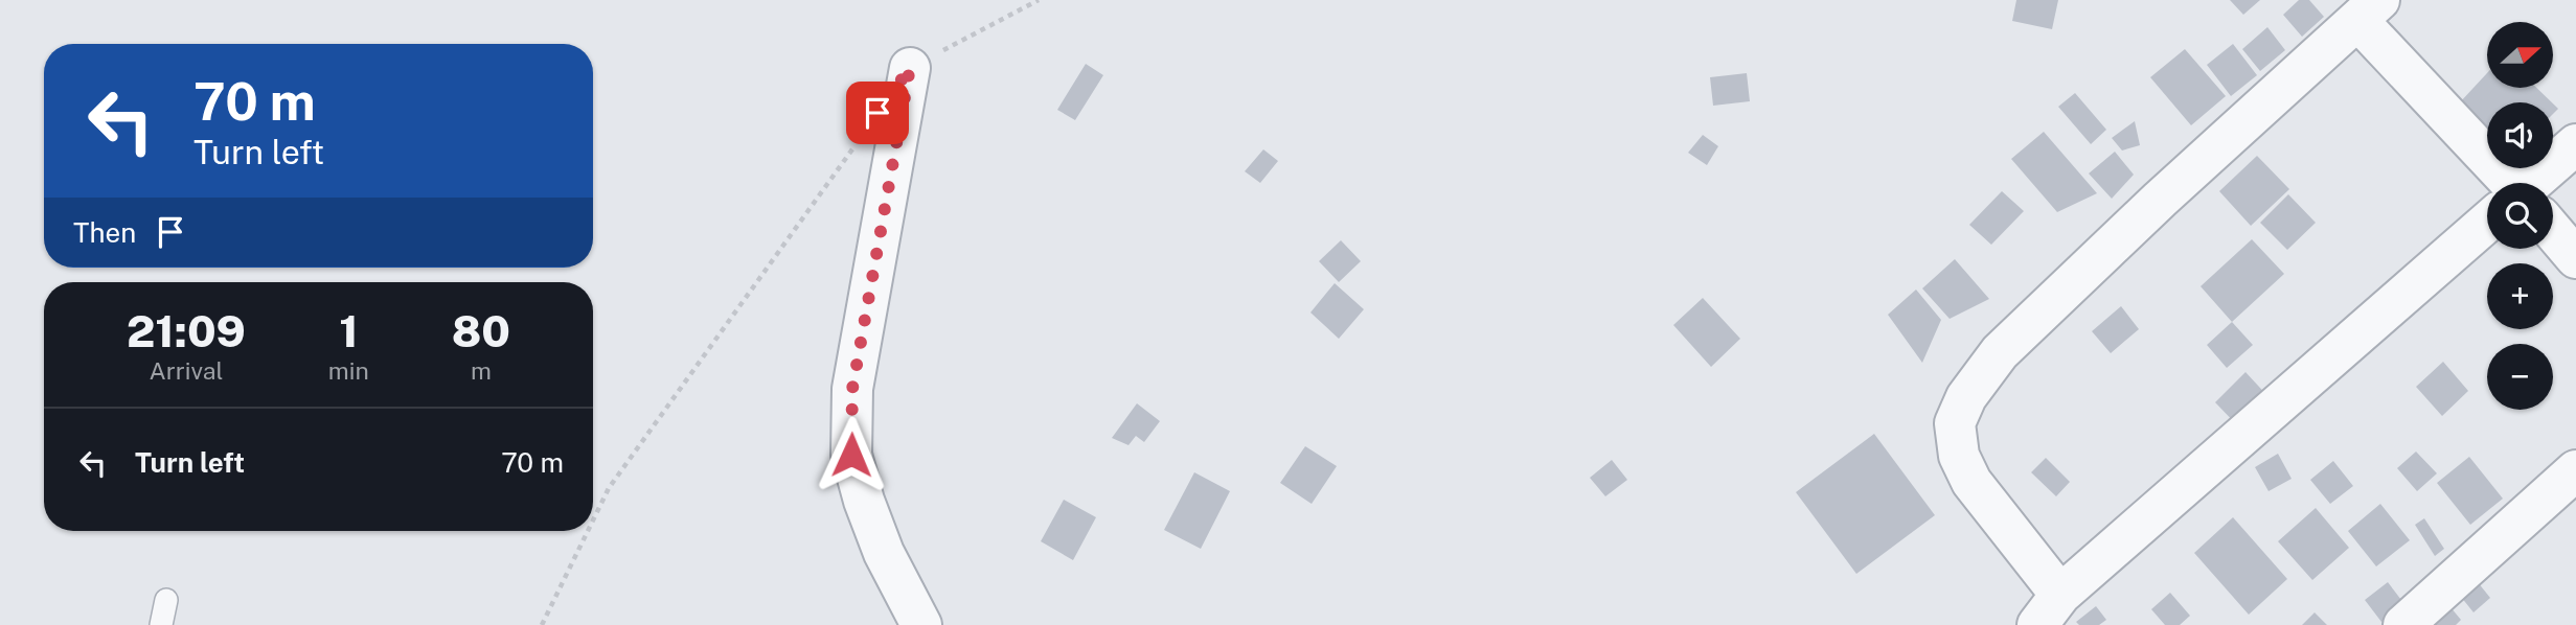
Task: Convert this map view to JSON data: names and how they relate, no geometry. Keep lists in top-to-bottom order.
{
  "north": "right",
  "page": {
    "map_buttons": ["+", "−"],
    "turn": ["70 m", "Turn left"],
    "then": "Then",
    "eta": [
      "21:09",
      "Arrival",
      "1",
      "min",
      "80",
      "m"
    ],
    "list": [
      {
        "name": "Turn left",
        "value": "70 m"
      }
    ]
  }
}
